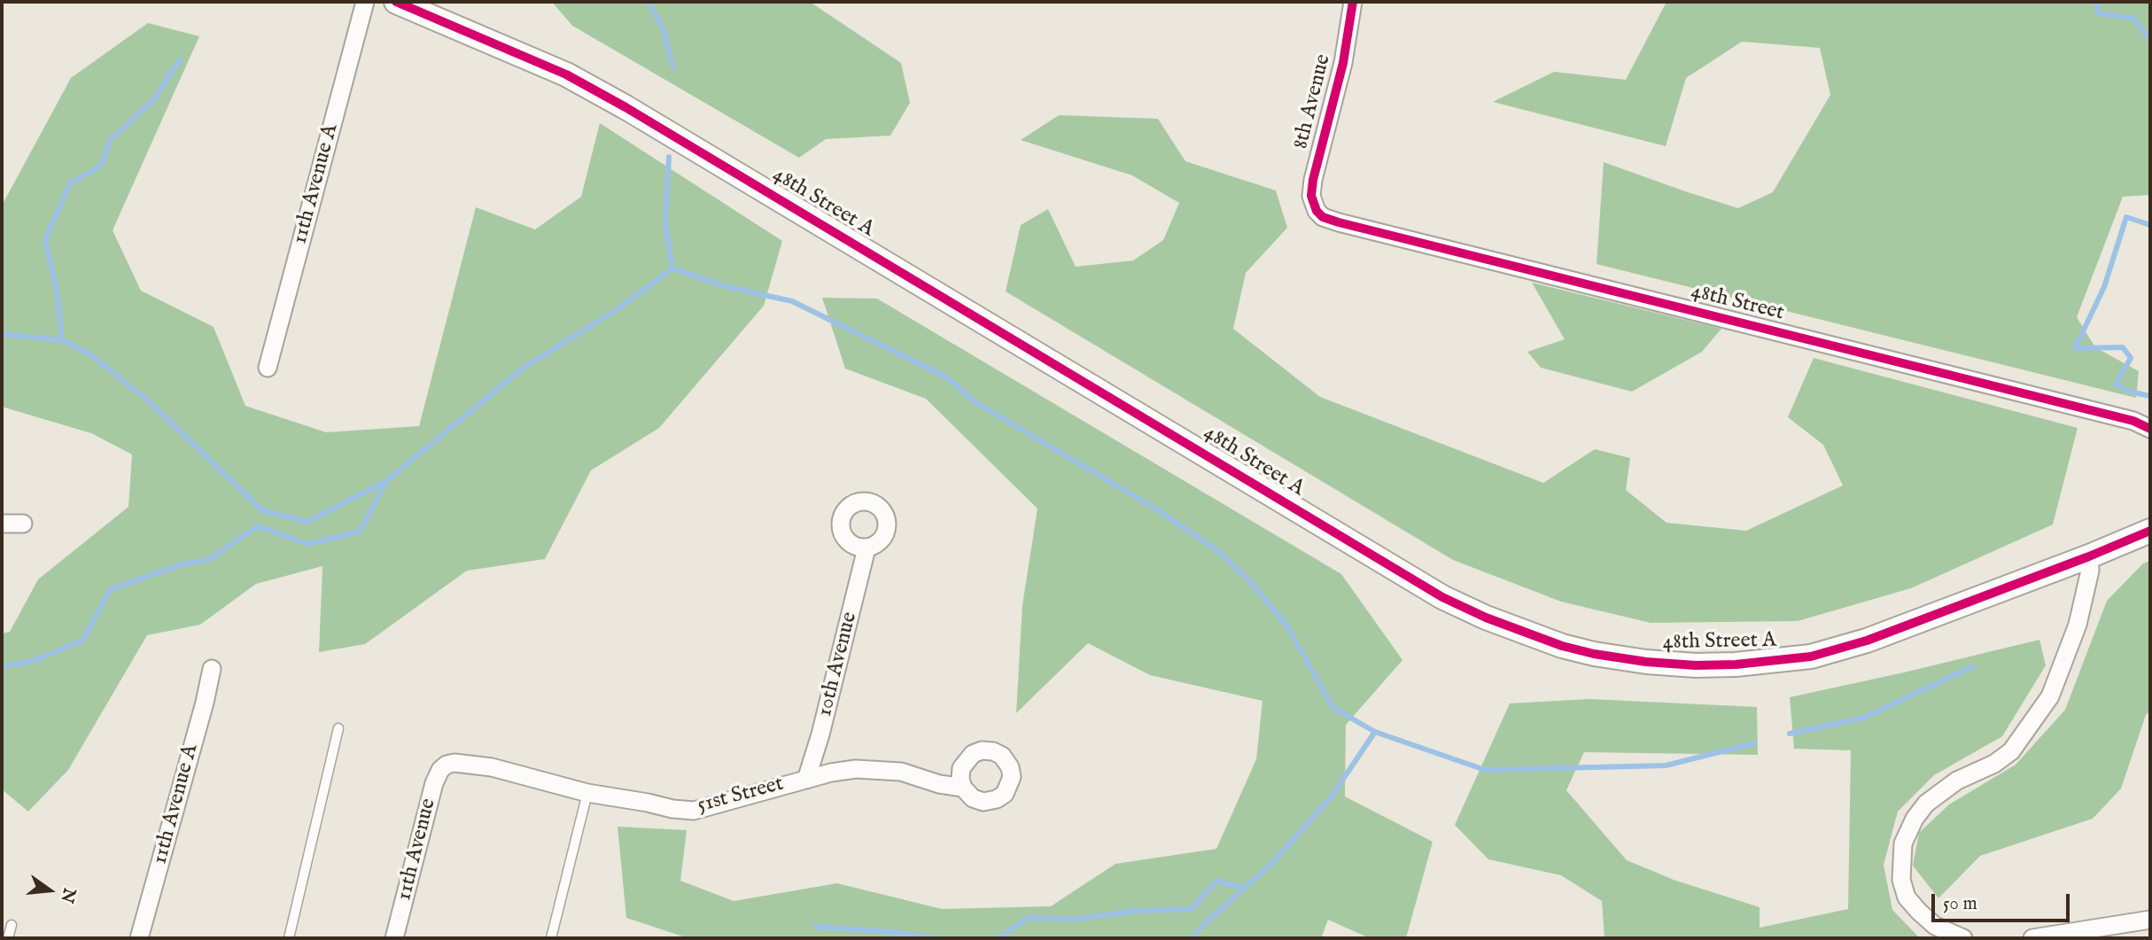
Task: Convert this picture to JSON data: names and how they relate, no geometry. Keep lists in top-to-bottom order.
{
  "streets": {
    "street": [
      "8th Avenue",
      "11th Avenue A",
      "48th Street A",
      "48th Street",
      "10th Avenue",
      "51st Street",
      "11th Avenue"
    ]
  },
  "crossings": [
    ["8th Avenue", "48th Street"],
    ["10th Avenue", "51st Street"],
    ["51st Street", "11th Avenue"]
  ],
  "scale_bar": "50 m",
  "north": "right"
}
